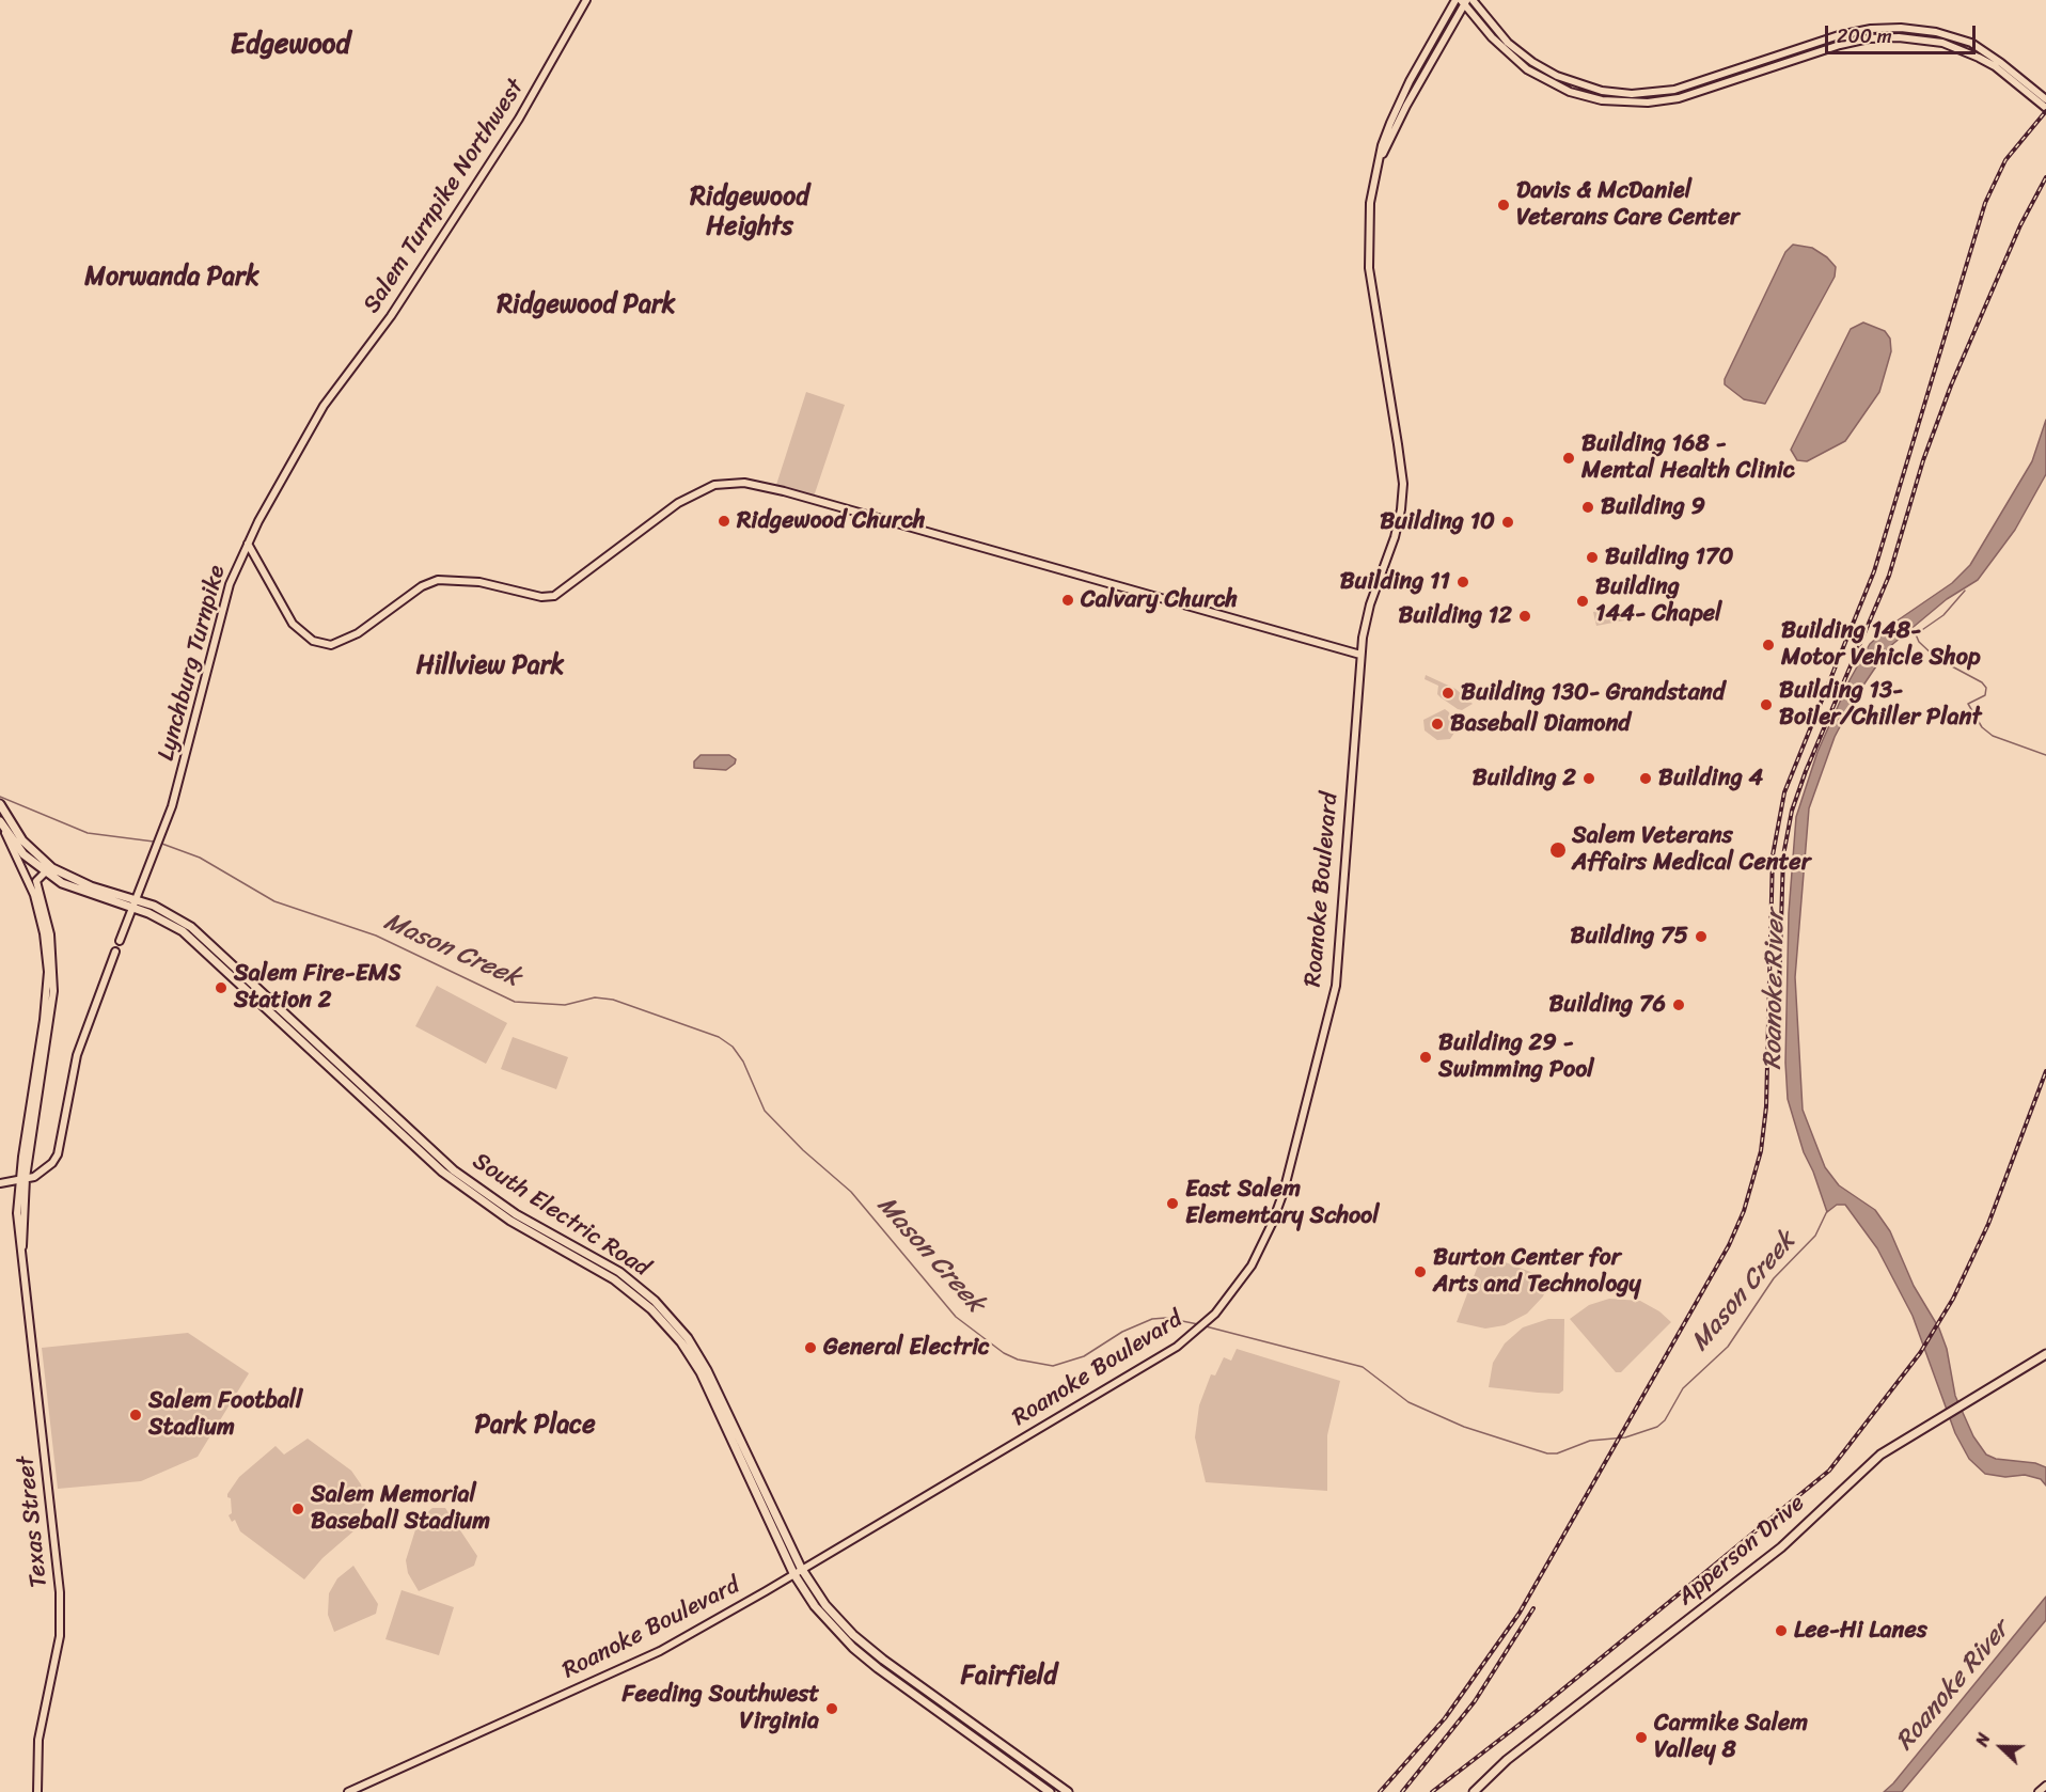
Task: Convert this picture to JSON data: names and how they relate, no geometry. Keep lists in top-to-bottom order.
{
  "streets": {
    "main road": [
      "Salem Turnpike Northwest",
      "Lynchburg Turnpike",
      "Roanoke Boulevard",
      "South Electric Road",
      "Texas Street",
      "Apperson Drive"
    ]
  },
  "crossings": [
    ["Salem Turnpike Northwest", "Lynchburg Turnpike"],
    ["Lynchburg Turnpike", "South Electric Road"],
    ["Roanoke Boulevard", "South Electric Road"],
    ["South Electric Road", "Texas Street"]
  ],
  "districts": [
    "Edgewood",
    "Ridgewood Heights",
    "Morwanda Park",
    "Ridgewood Park",
    "Hillview Park",
    "Park Place",
    "Fairfield"
  ],
  "water": ["Mason Creek", "Roanoke River"],
  "places": [
    "Davis & McDaniel Veterans Care Center",
    "Building 168 - Mental Health Clinic",
    "Building 9",
    "Ridgewood Church",
    "Building 10",
    "Building 170",
    "Building 11",
    "Calvary Church",
    "Building 144- Chapel",
    "Building 12",
    "Building 148- Motor Vehicle Shop",
    "Building 130- Grandstand",
    "Building 13- Boiler/Chiller Plant",
    "Baseball Diamond",
    "Building 2",
    "Building 4",
    "Salem Veterans Affairs Medical Center",
    "Building 75",
    "Salem Fire-EMS Station 2",
    "Building 76",
    "Building 29 - Swimming Pool",
    "East Salem Elementary School",
    "Burton Center for Arts and Technology",
    "General Electric",
    "Salem Football Stadium",
    "Salem Memorial Baseball Stadium",
    "Lee-Hi Lanes",
    "Feeding Southwest Virginia",
    "Carmike Salem Valley 8"
  ],
  "scale_bar": "200 m",
  "north": "left"
}
